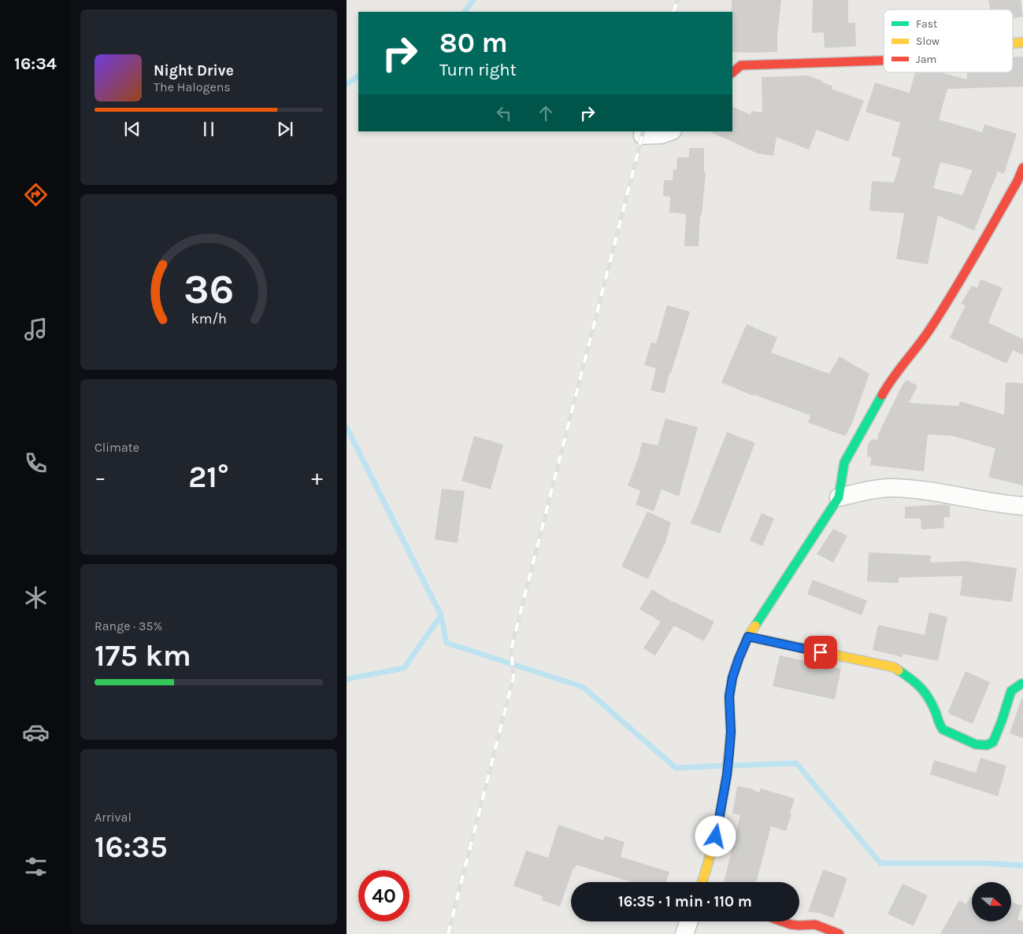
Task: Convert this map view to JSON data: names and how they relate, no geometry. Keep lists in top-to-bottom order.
{
  "legend": ["Fast", "Slow", "Jam"],
  "north": "right",
  "page": {
    "tabs": "16:34",
    "turn": ["80 m", "Turn right"],
    "song": ["Night Drive", "The Halogens"],
    "tile": [
      "Climate",
      ["Range · 35%", "175 km"],
      ["Arrival", "16:35"]
    ],
    "heat": ["−", "21°", "+"],
    "limit": "40",
    "trip": "16:35 · 1 min · 110 m",
    "gauge": ["36", "km/h"]
  }
}
